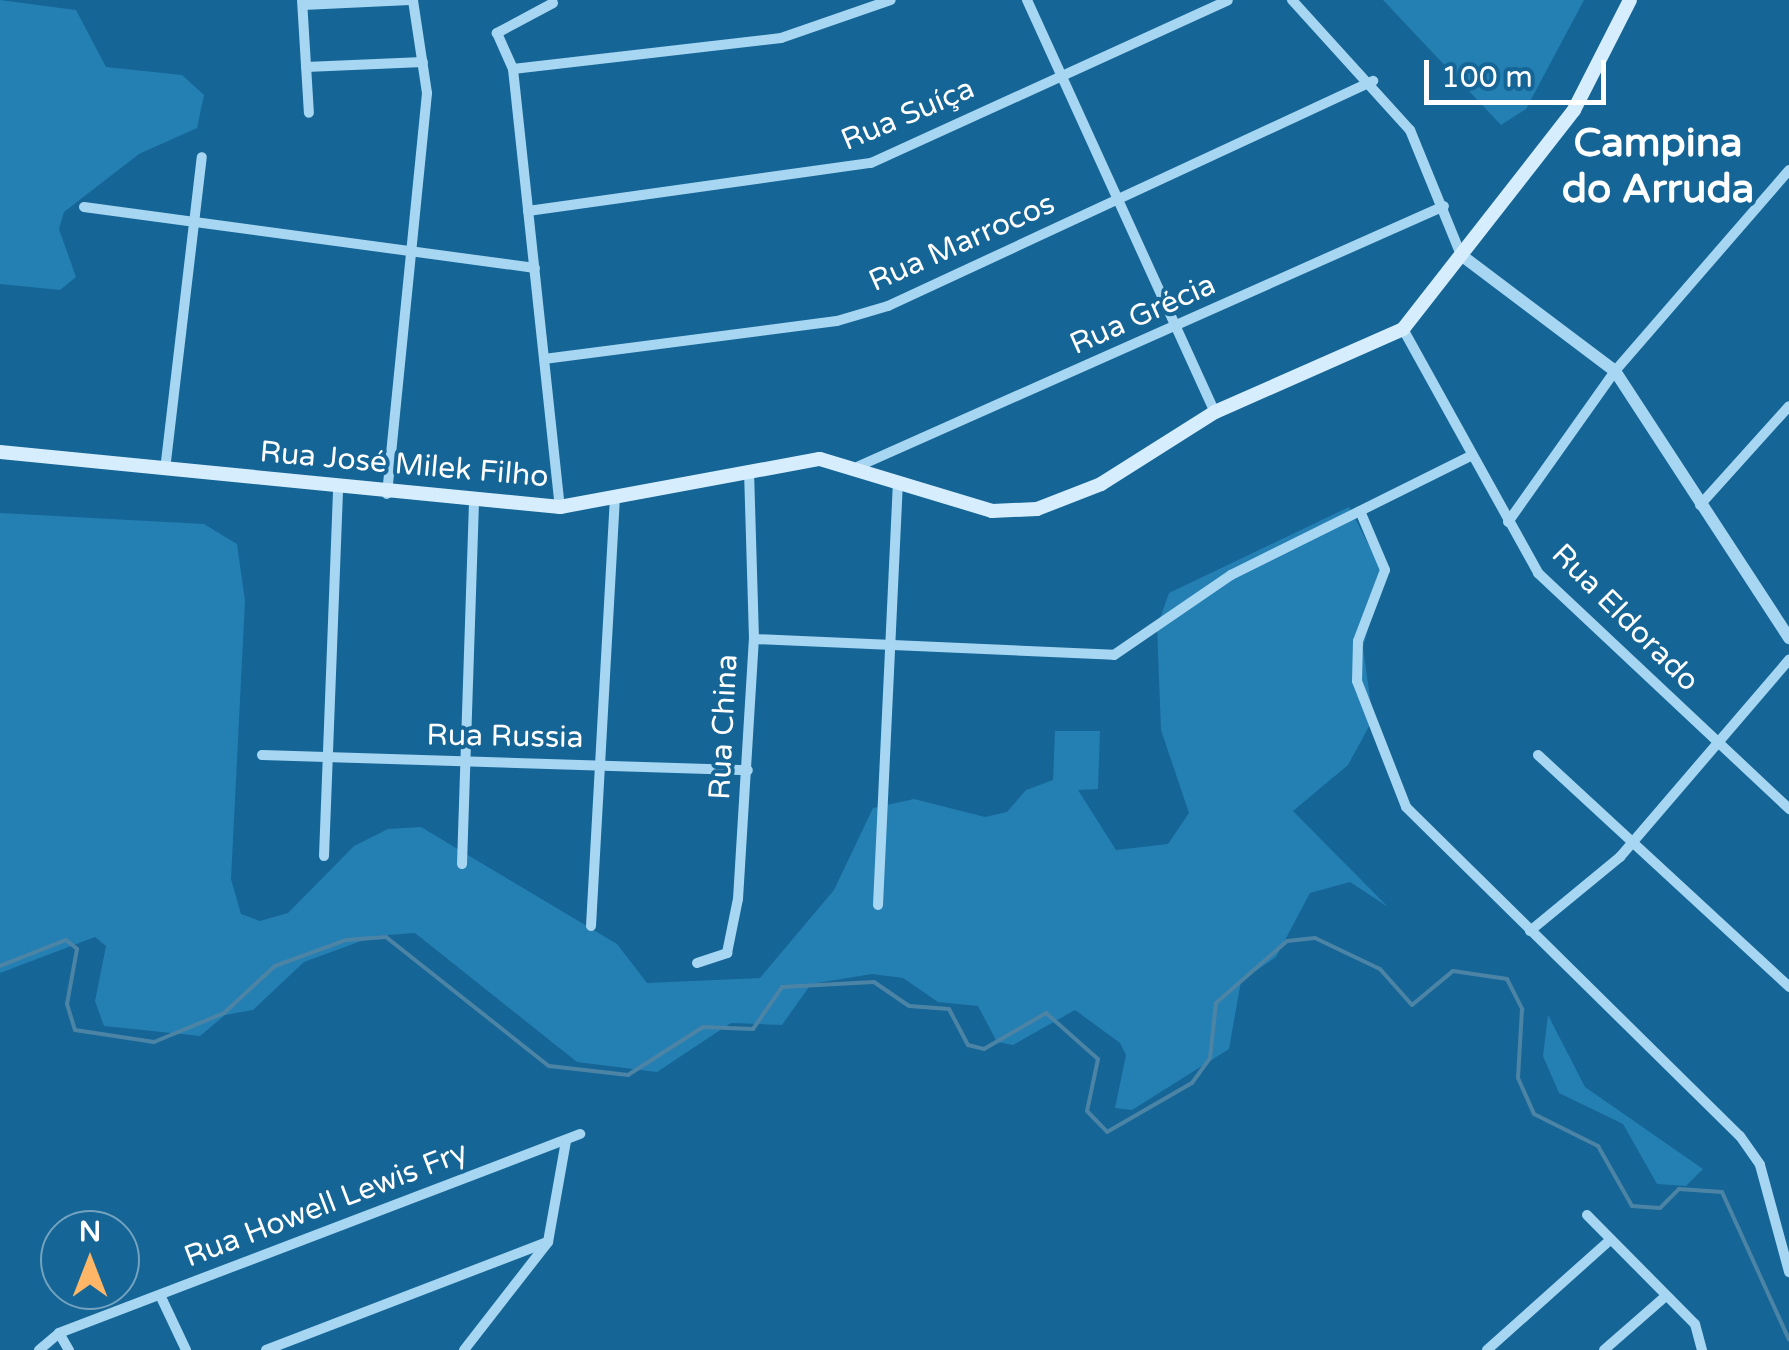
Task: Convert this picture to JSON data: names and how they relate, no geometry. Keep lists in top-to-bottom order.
{
  "streets": {
    "main road": ["Rua José Milek Filho"],
    "street": [
      "Rua Suíça",
      "Rua Marrocos",
      "Rua Grécia",
      "Rua Eldorado",
      "Rua China",
      "Rua Russia",
      "Rua Howell Lewis Fry"
    ]
  },
  "crossings": [
    ["Rua Grécia", "Rua José Milek Filho"],
    ["Rua José Milek Filho", "Rua Eldorado"],
    ["Rua José Milek Filho", "Rua China"],
    ["Rua China", "Rua Russia"]
  ],
  "districts": ["Campina do Arruda"],
  "scale_bar": "100 m",
  "north": "top"
}
